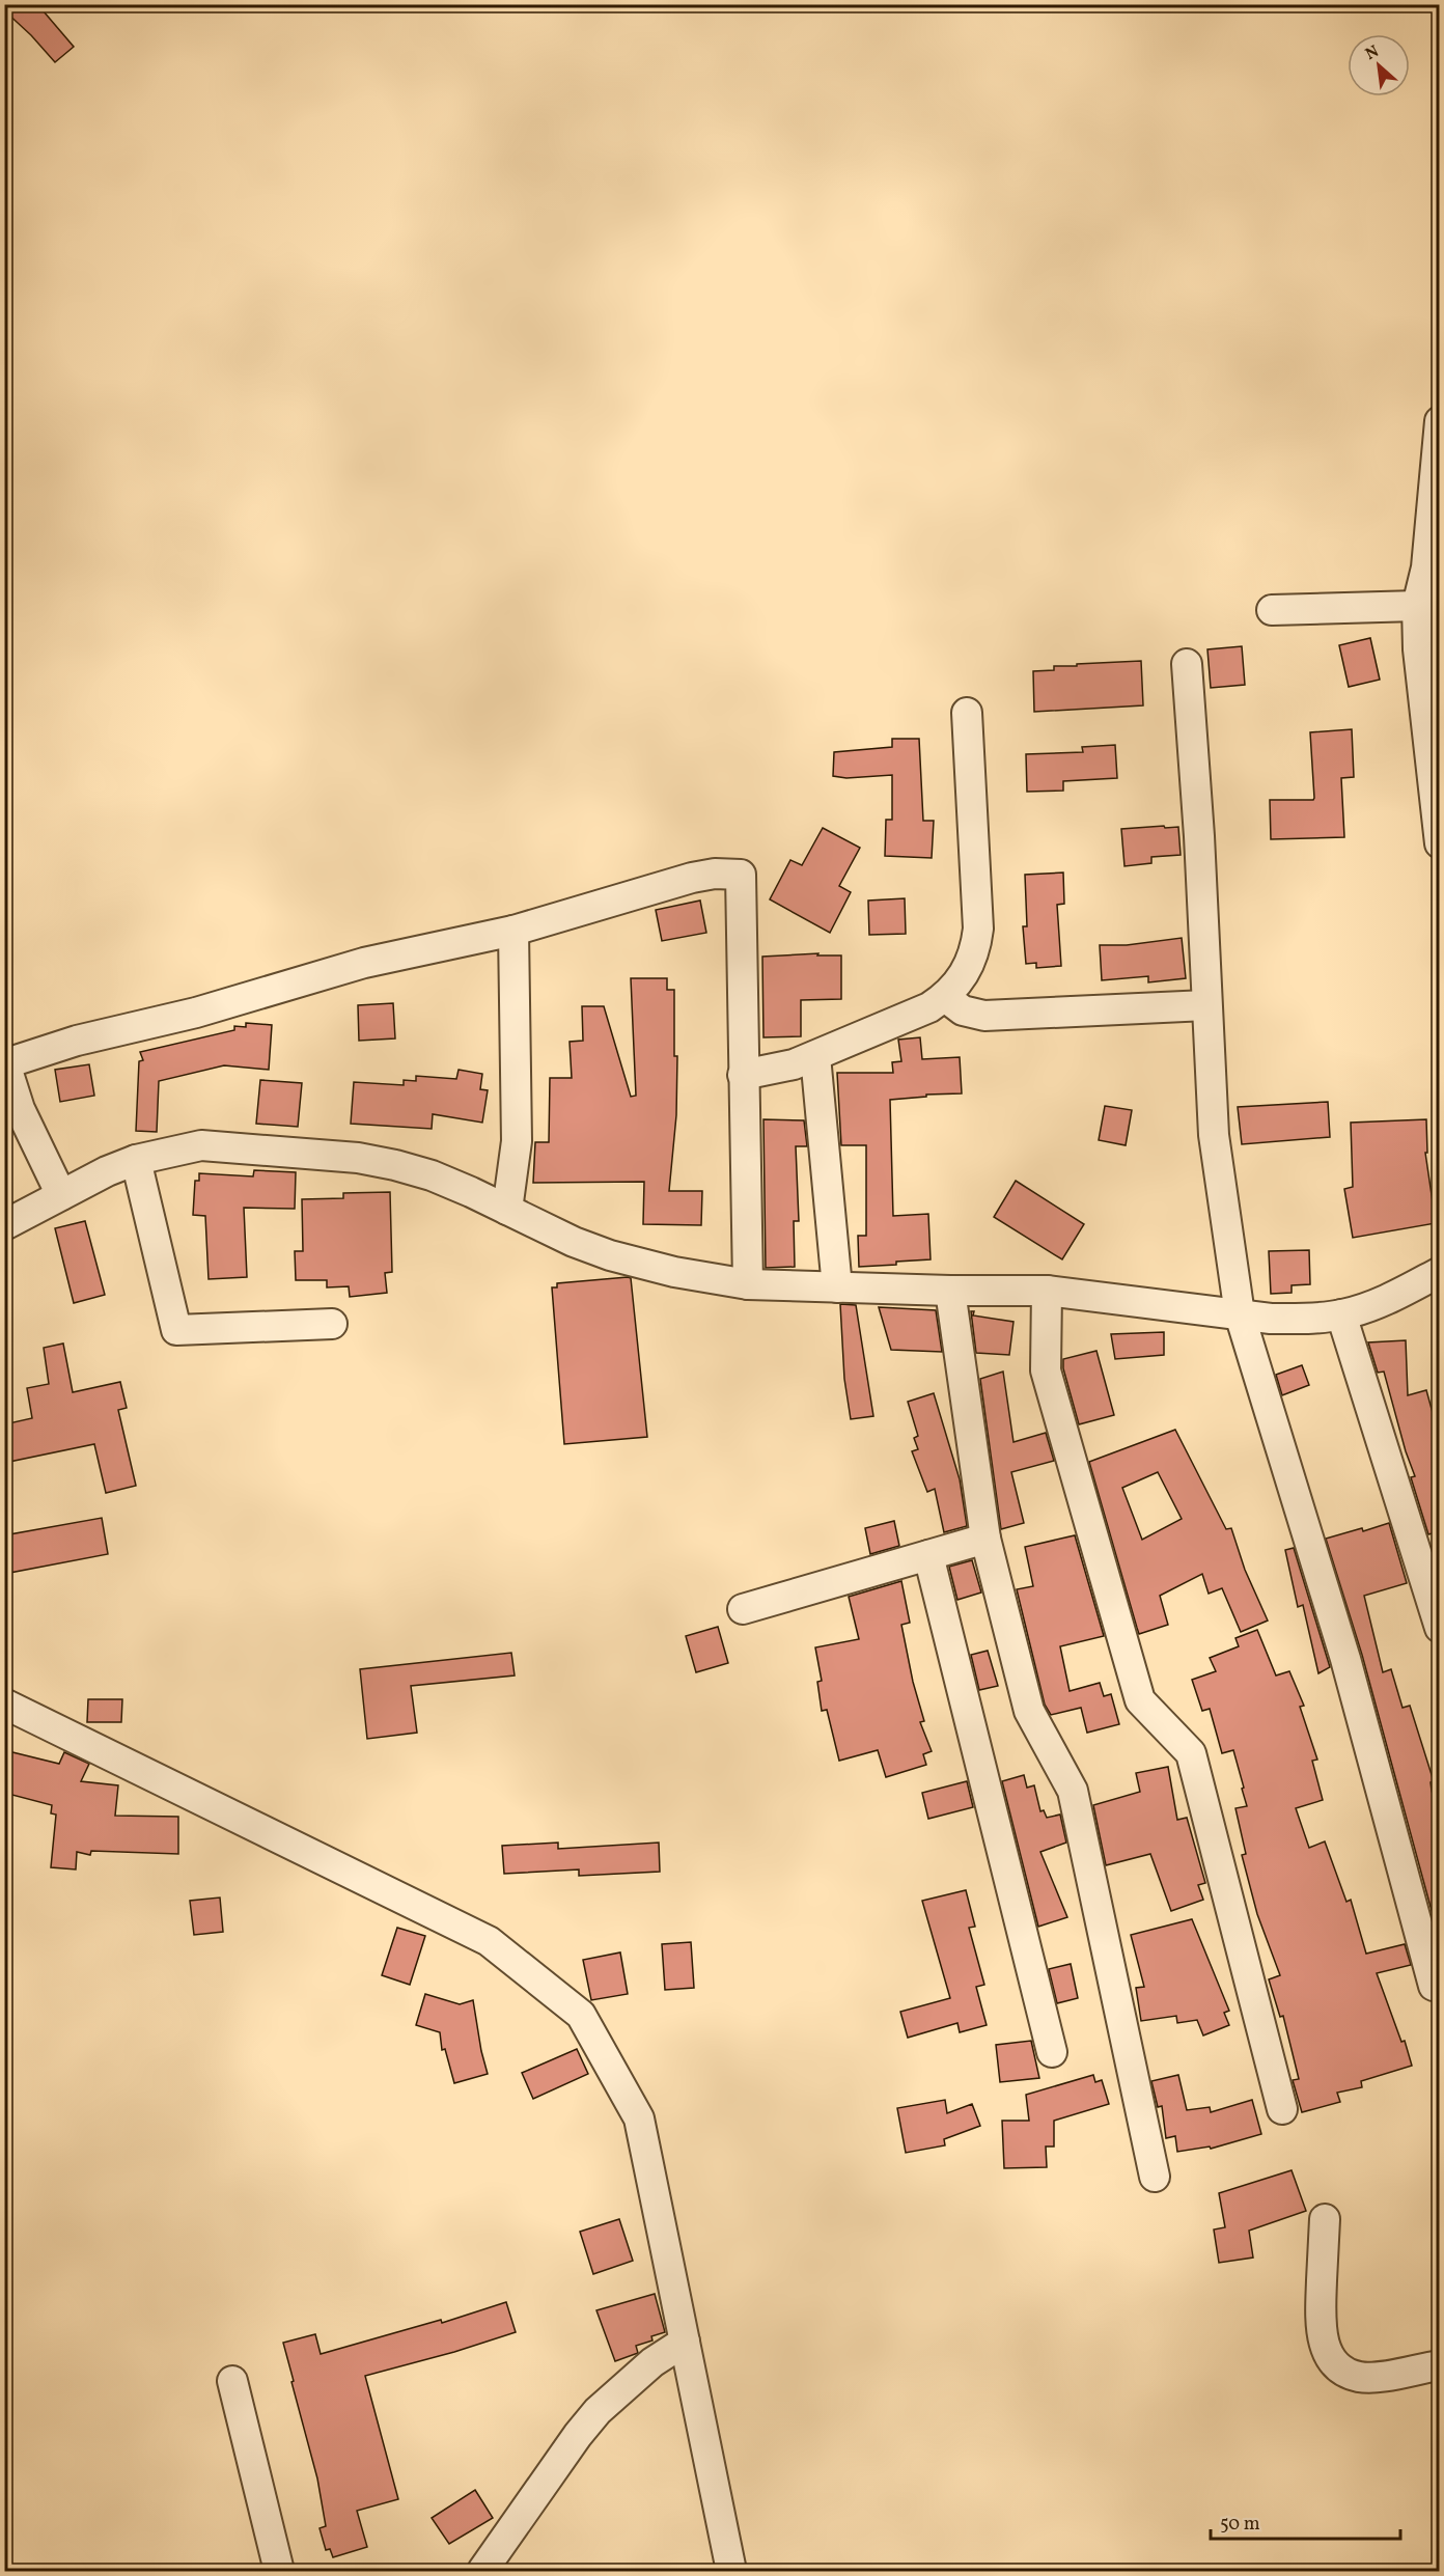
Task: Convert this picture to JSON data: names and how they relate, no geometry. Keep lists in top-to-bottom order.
{
  "scale_bar": "50 m",
  "north": "top left"
}
